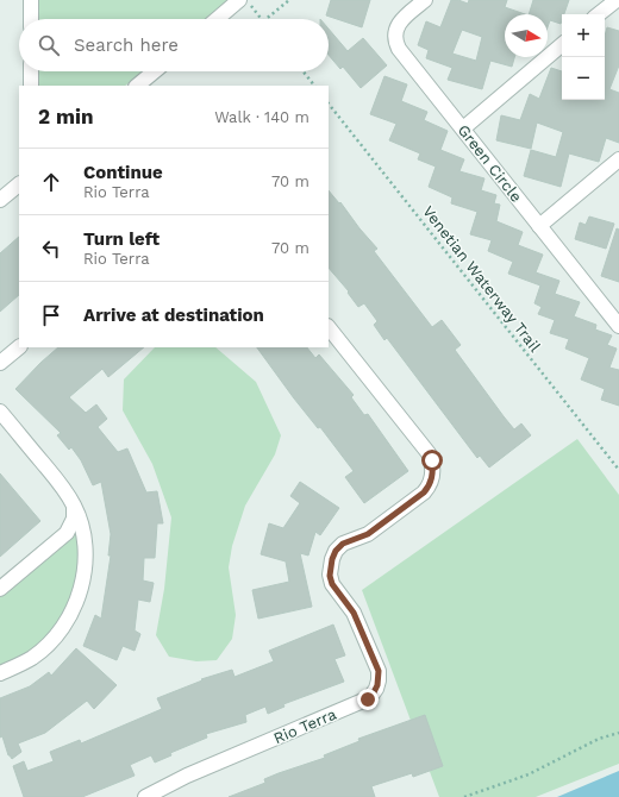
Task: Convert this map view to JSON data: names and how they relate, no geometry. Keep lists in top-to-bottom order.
{
  "streets": {
    "street": ["Green Circle", "Rio Terra"],
    "path": ["Venetian Waterway Trail"]
  },
  "north": "right",
  "page": {
    "map_buttons": ["+", "−"],
    "search": "Search here",
    "heading": ["2 min", "Walk · 140 m"],
    "list": [
      ["Continue", "Rio Terra", "70 m"],
      ["Turn left", "Rio Terra", "70 m"],
      "Arrive at destination"
    ]
  }
}
